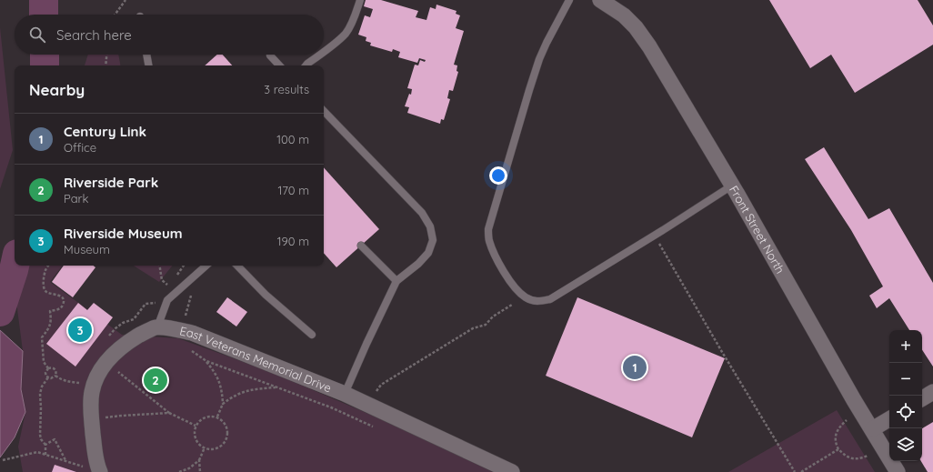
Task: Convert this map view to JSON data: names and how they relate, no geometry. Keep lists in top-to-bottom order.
{
  "streets": {
    "street": ["Front Street North", "East Veterans Memorial Drive"]
  },
  "page": {
    "search": "Search here",
    "heading": ["Nearby", "3 results"],
    "list": [
      {
        "mark": "1",
        "name": "Century Link",
        "note": "Office",
        "value": "100 m"
      },
      {
        "mark": "2",
        "name": "Riverside Park",
        "note": "Park",
        "value": "170 m"
      },
      {
        "mark": "3",
        "name": "Riverside Museum",
        "note": "Museum",
        "value": "190 m"
      }
    ],
    "pins": ["3", "1", "2"],
    "map_buttons": ["+", "−"]
  }
}
